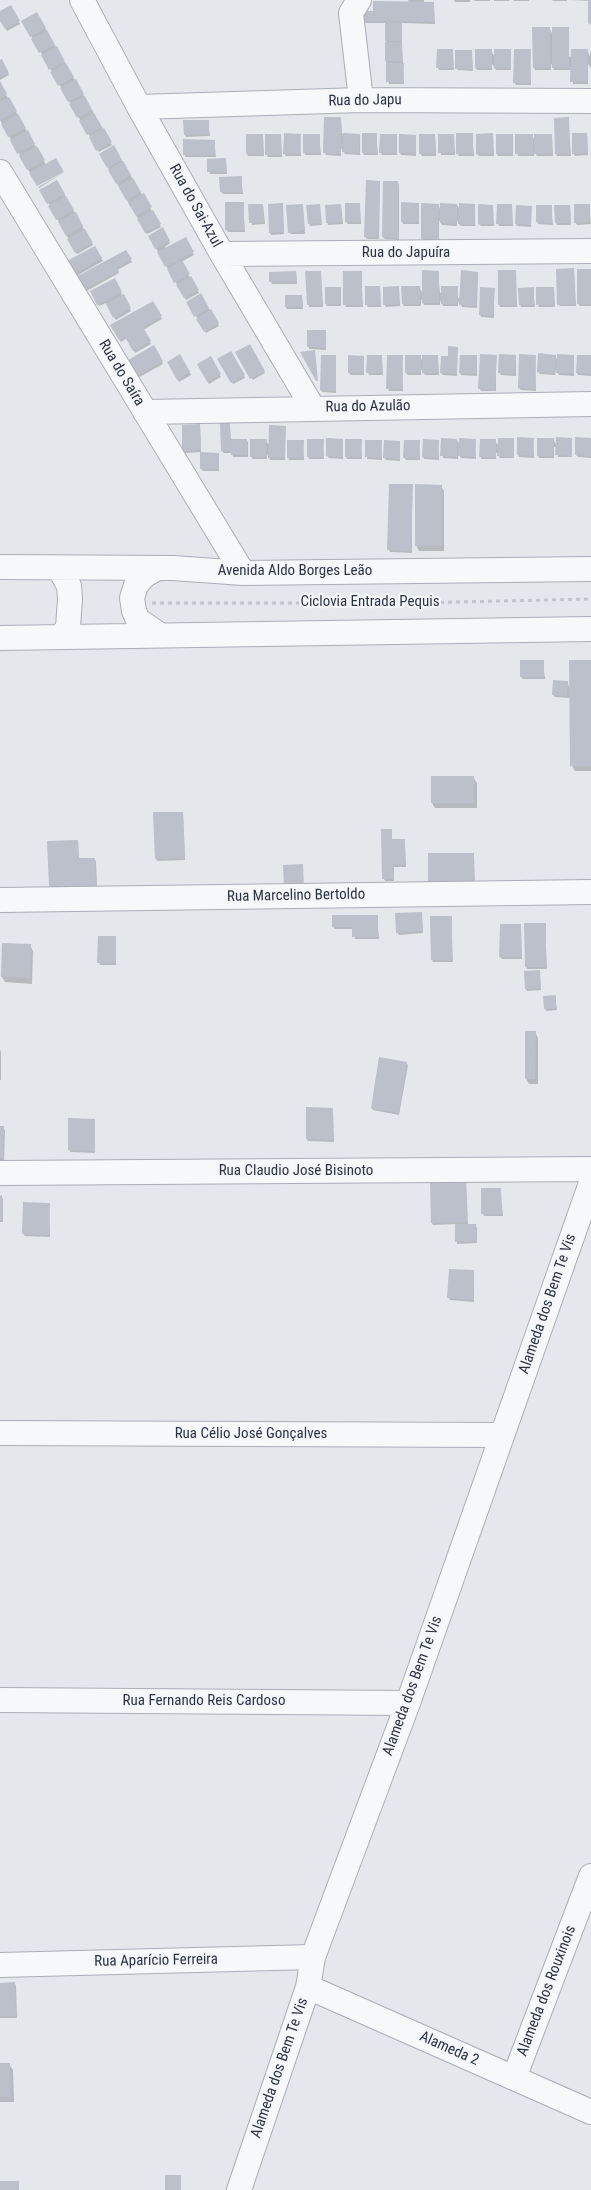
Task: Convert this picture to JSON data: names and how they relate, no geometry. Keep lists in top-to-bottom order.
{
  "streets": {
    "street": [
      "Rua do Japu",
      "Rua do Sai-Azul",
      "Rua do Japuíra",
      "Rua do Saíra",
      "Rua do Azulão",
      "Avenida Aldo Borges Leão",
      "Rua Marcelino Bertoldo",
      "Rua Claudio José Bisinoto",
      "Alameda dos Bem Te Vis",
      "Rua Célio José Gonçalves",
      "Rua Fernando Reis Cardoso",
      "Rua Aparício Ferreira",
      "Alameda dos Rouxinois",
      "Alameda 2"
    ],
    "path": ["Ciclovia Entrada Pequis"]
  },
  "crossings": [
    ["Rua do Japu", "Rua do Sai-Azul"],
    ["Rua do Sai-Azul", "Rua do Japuíra"],
    ["Rua do Sai-Azul", "Rua do Azulão"],
    ["Rua do Saíra", "Rua do Azulão"],
    ["Rua do Saíra", "Avenida Aldo Borges Leão"],
    ["Alameda dos Bem Te Vis", "Rua Célio José Gonçalves"],
    ["Alameda dos Bem Te Vis", "Rua Fernando Reis Cardoso"],
    ["Alameda dos Bem Te Vis", "Rua Aparício Ferreira"],
    ["Alameda dos Bem Te Vis", "Alameda 2"],
    ["Alameda dos Rouxinois", "Alameda 2"]
  ]
}
